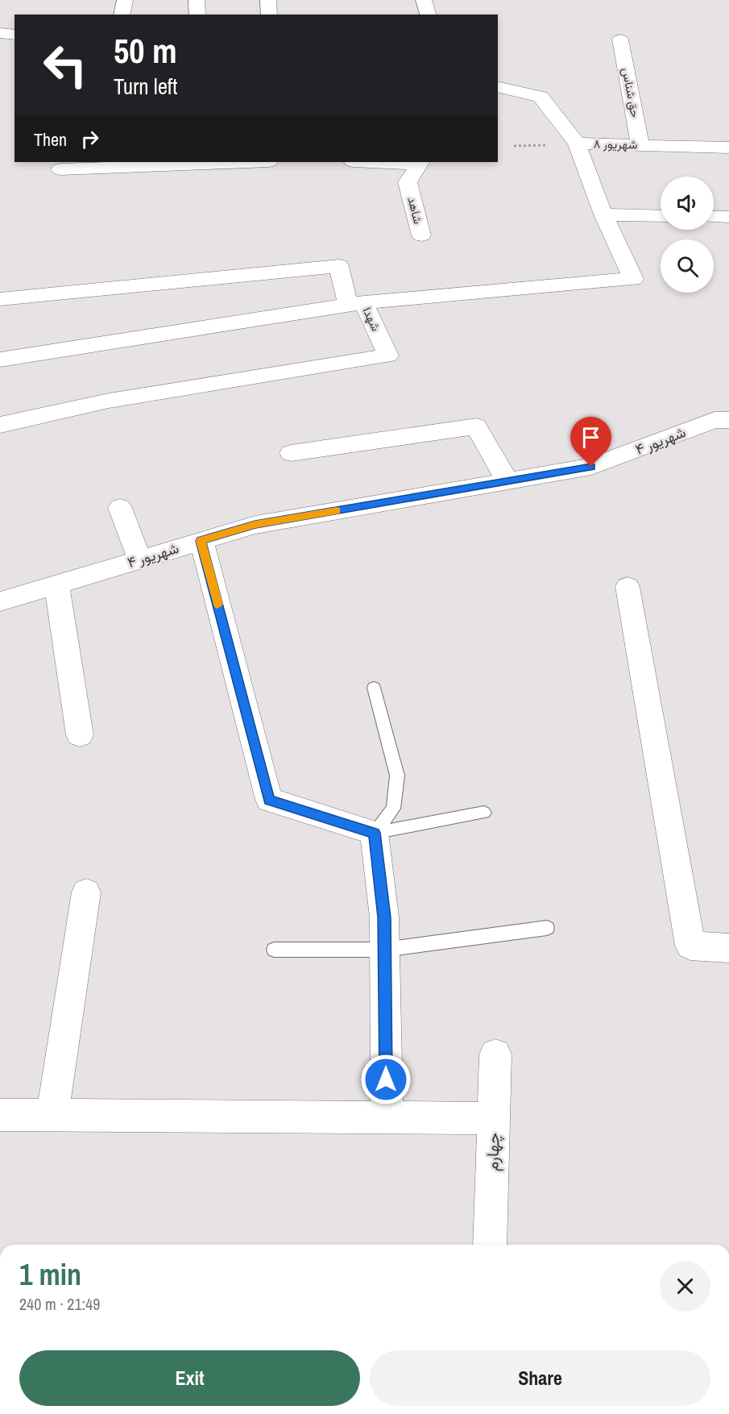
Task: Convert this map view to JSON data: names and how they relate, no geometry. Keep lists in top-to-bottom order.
{
  "streets": {
    "street": [
      "حق شناس",
      "شهریور ۸",
      "شاهد",
      "شهدا",
      "شهریور ۴",
      "چهارم"
    ]
  },
  "crossings": [
    ["حق شناس", "شهریور ۸"],
    ["شهریور ۸", "شهدا"]
  ],
  "page": {
    "turn": ["50 m", "Turn left"],
    "then": "Then",
    "heading": ["1 min", "240 m · 21:49"],
    "buttons": ["Exit", "Share"]
  }
}
